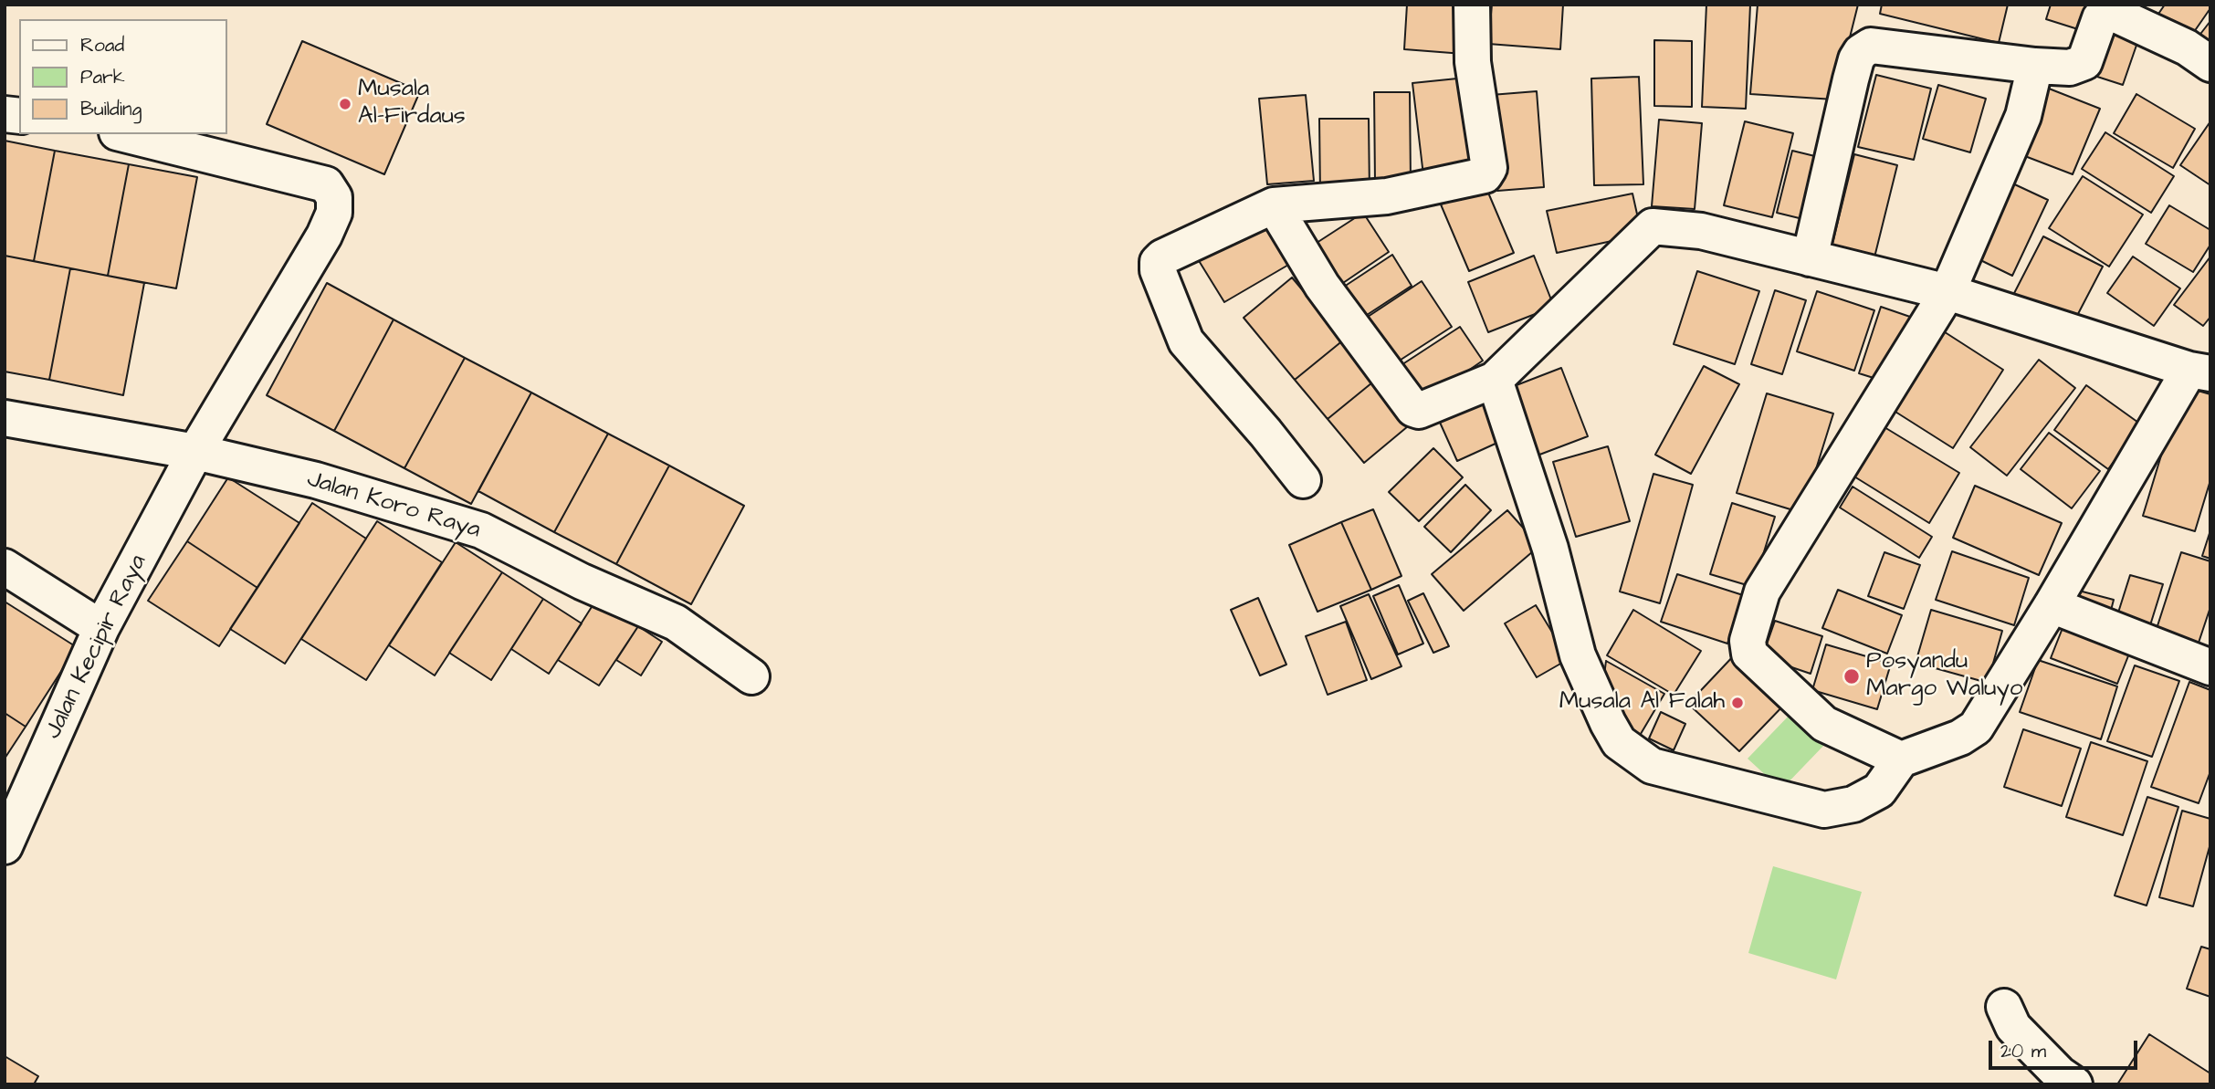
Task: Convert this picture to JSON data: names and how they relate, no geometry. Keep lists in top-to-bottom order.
{
  "streets": {
    "street": ["Jalan Koro Raya", "Jalan Kecipir Raya"]
  },
  "crossings": [
    ["Jalan Koro Raya", "Jalan Kecipir Raya"]
  ],
  "places": ["Musala Al-Firdaus", "Posyandu Margo Waluyo", "Musala Al Falah"],
  "legend": ["Road", "Park", "Building"],
  "scale_bar": "20 m"
}
